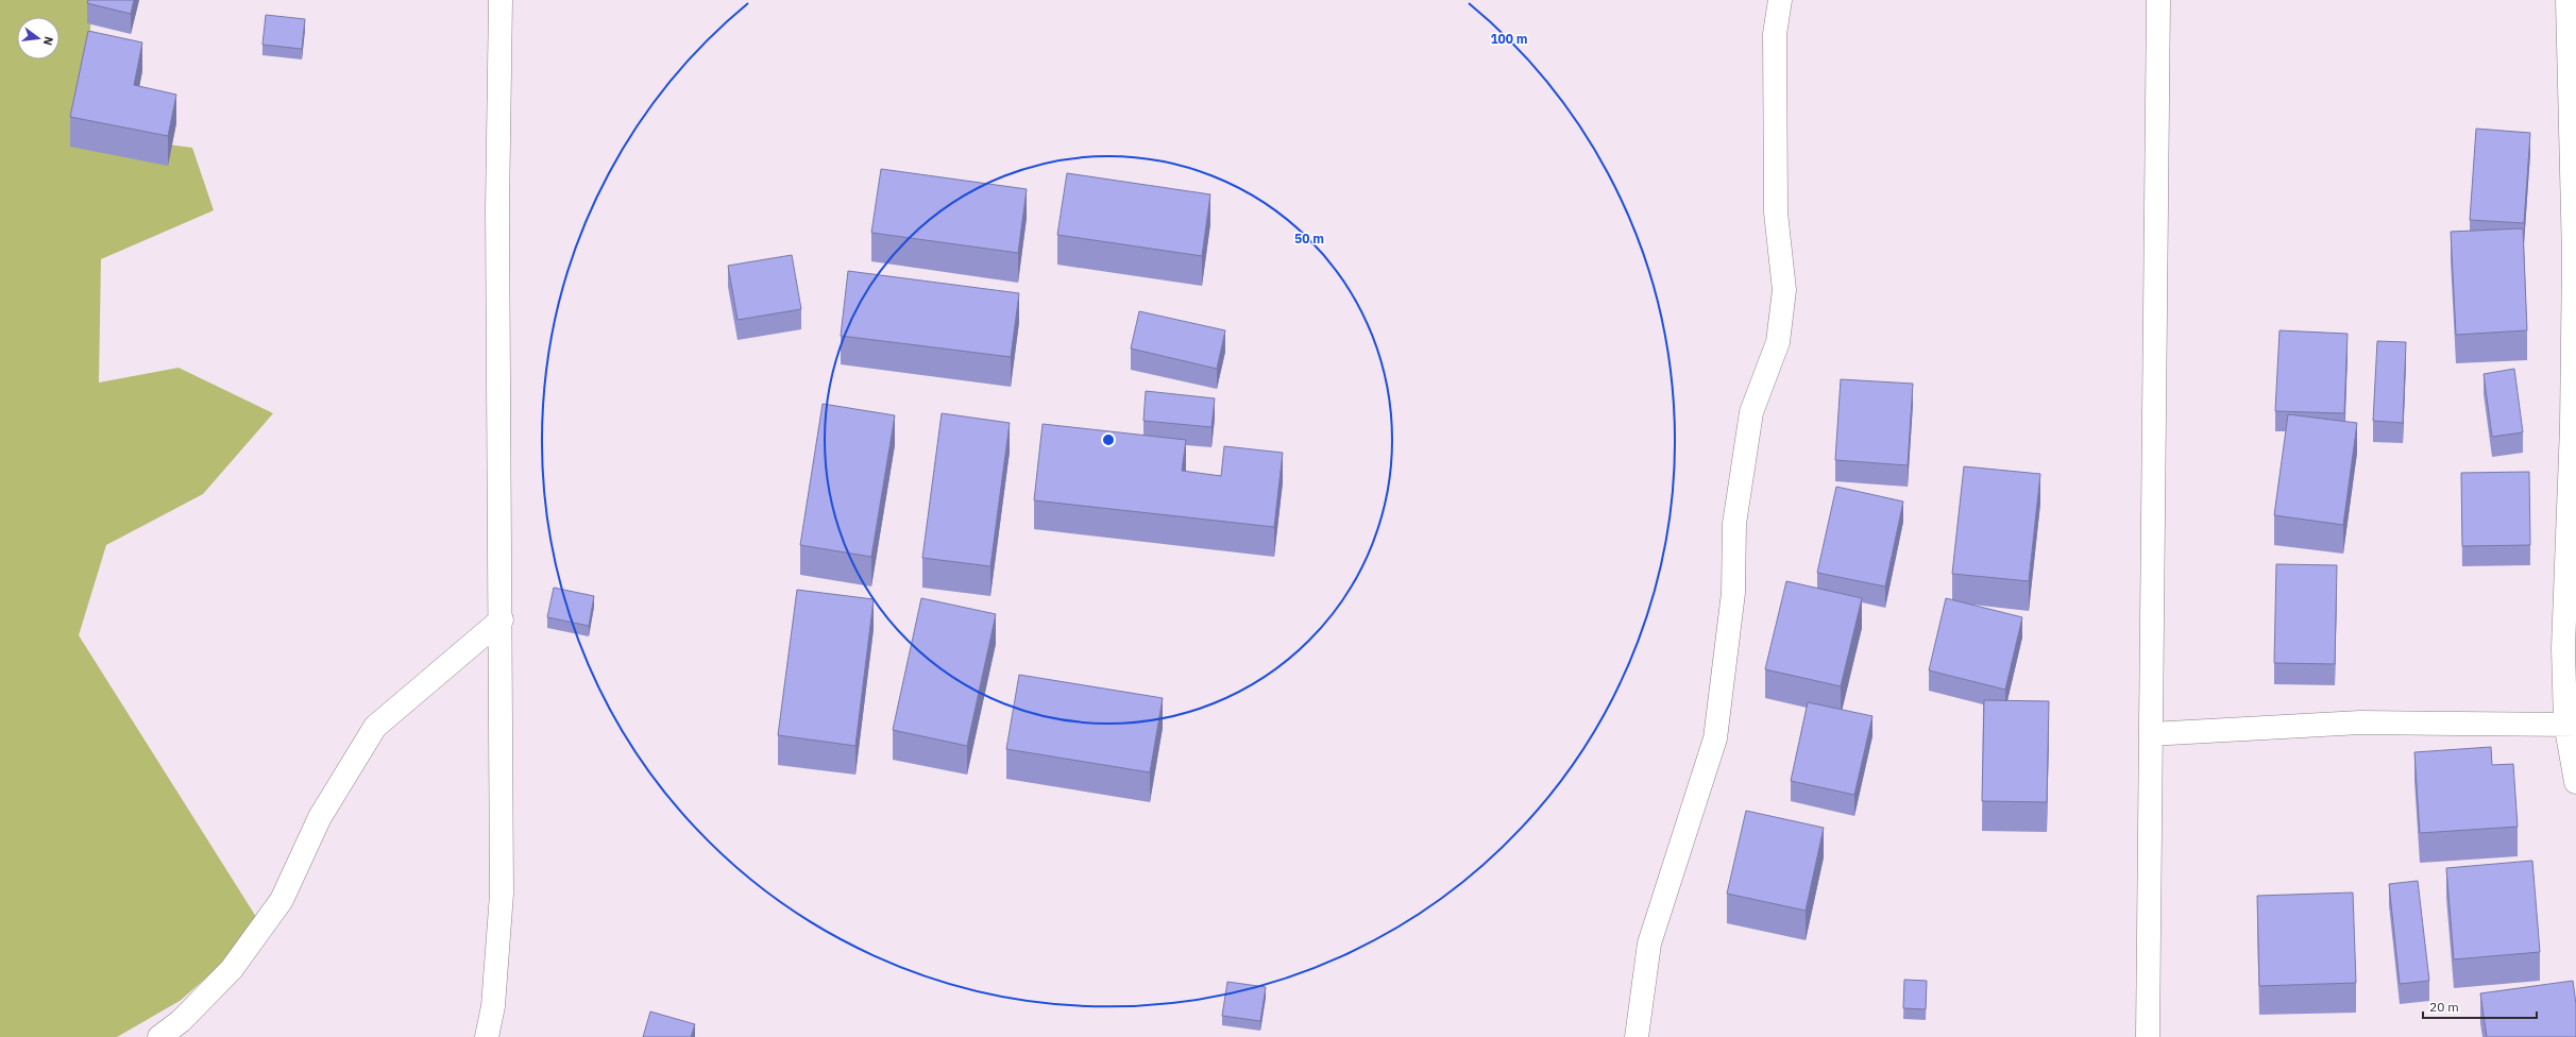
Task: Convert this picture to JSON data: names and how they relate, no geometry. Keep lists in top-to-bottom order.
{
  "scale_bar": "20 m",
  "north": "right",
  "rings": ["100 m", "50 m"]
}
